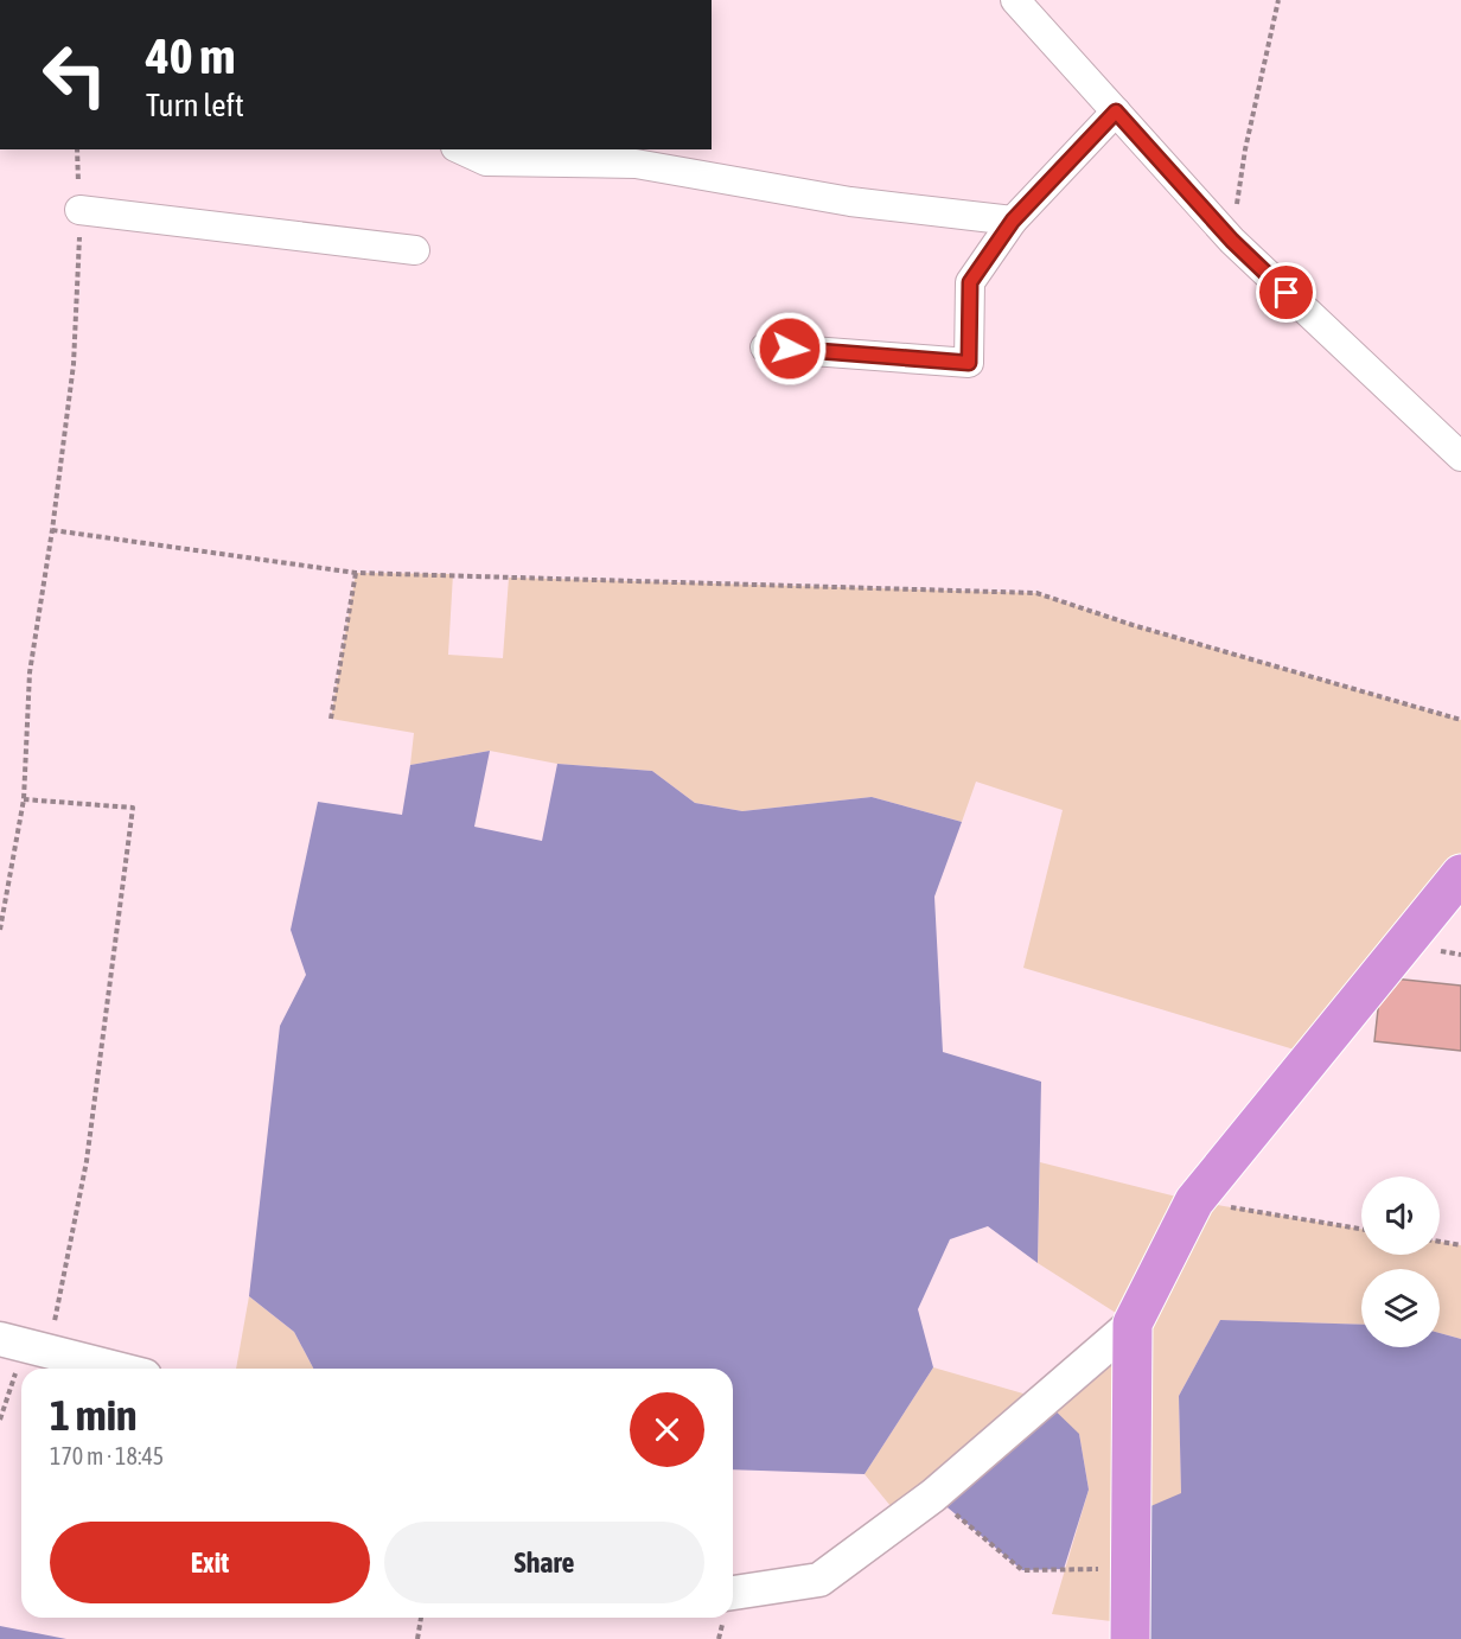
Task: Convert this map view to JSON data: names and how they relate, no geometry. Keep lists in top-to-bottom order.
{
  "page": {
    "turn": ["40 m", "Turn left"],
    "heading": ["1 min", "170 m · 18:45"],
    "buttons": ["Exit", "Share"]
  }
}
